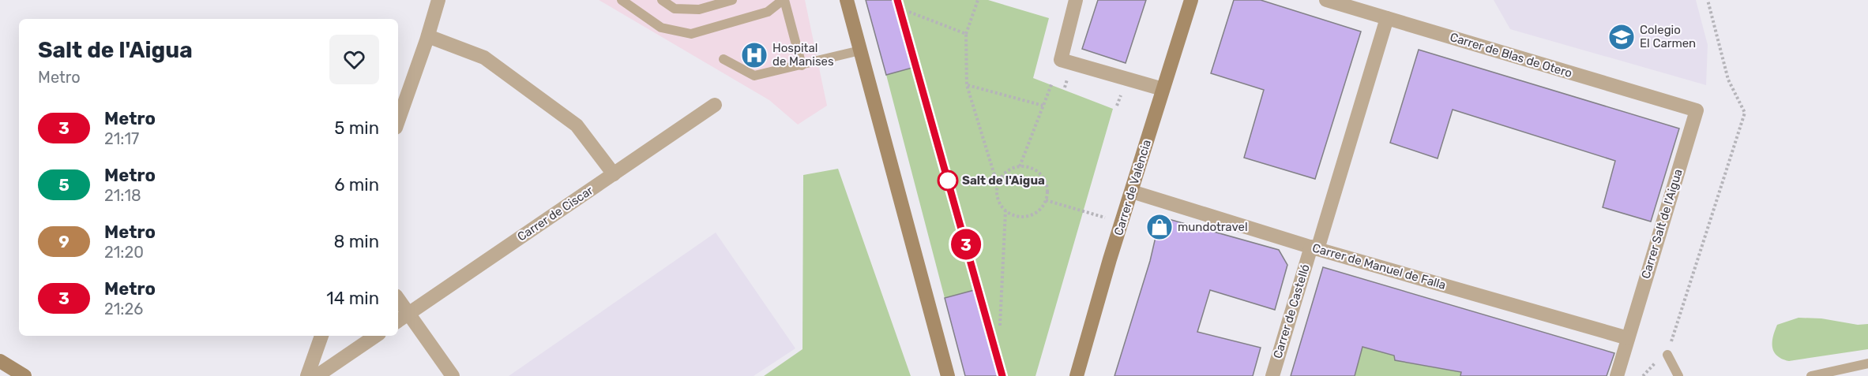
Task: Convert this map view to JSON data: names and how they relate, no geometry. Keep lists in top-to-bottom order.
{
  "streets": {
    "main road": ["Carrer de València"],
    "street": [
      "Carrer de Blas de Otero",
      "Carrer de Ciscar",
      "Carrer Salt de l'Aigua",
      "Carrer de Manuel de Falla",
      "Carrer de Castelló"
    ]
  },
  "crossings": [
    ["Carrer de Blas de Otero", "Carrer Salt de l'Aigua"],
    ["Carrer de Blas de Otero", "Carrer de Castelló"],
    ["Carrer de València", "Carrer de Manuel de Falla"],
    ["Carrer Salt de l'Aigua", "Carrer de Manuel de Falla"],
    ["Carrer de Manuel de Falla", "Carrer de Castelló"]
  ],
  "places": {
    "school or university": ["Colegio El Carmen"],
    "hospital": ["Hospital de Manises"],
    "other": ["Salt de l'Aigua"],
    "shop": ["mundotravel"]
  },
  "lines": ["metro line 3"],
  "page": {
    "on_map": "3",
    "heading": ["Salt de l'Aigua", "Metro"],
    "list": [
      {
        "mark": "3",
        "name": "Metro",
        "note": "21:17",
        "value": "5 min"
      },
      {
        "mark": "5",
        "name": "Metro",
        "note": "21:18",
        "value": "6 min"
      },
      {
        "mark": "9",
        "name": "Metro",
        "note": "21:20",
        "value": "8 min"
      },
      {
        "mark": "3",
        "name": "Metro",
        "note": "21:26",
        "value": "14 min"
      }
    ]
  }
}
